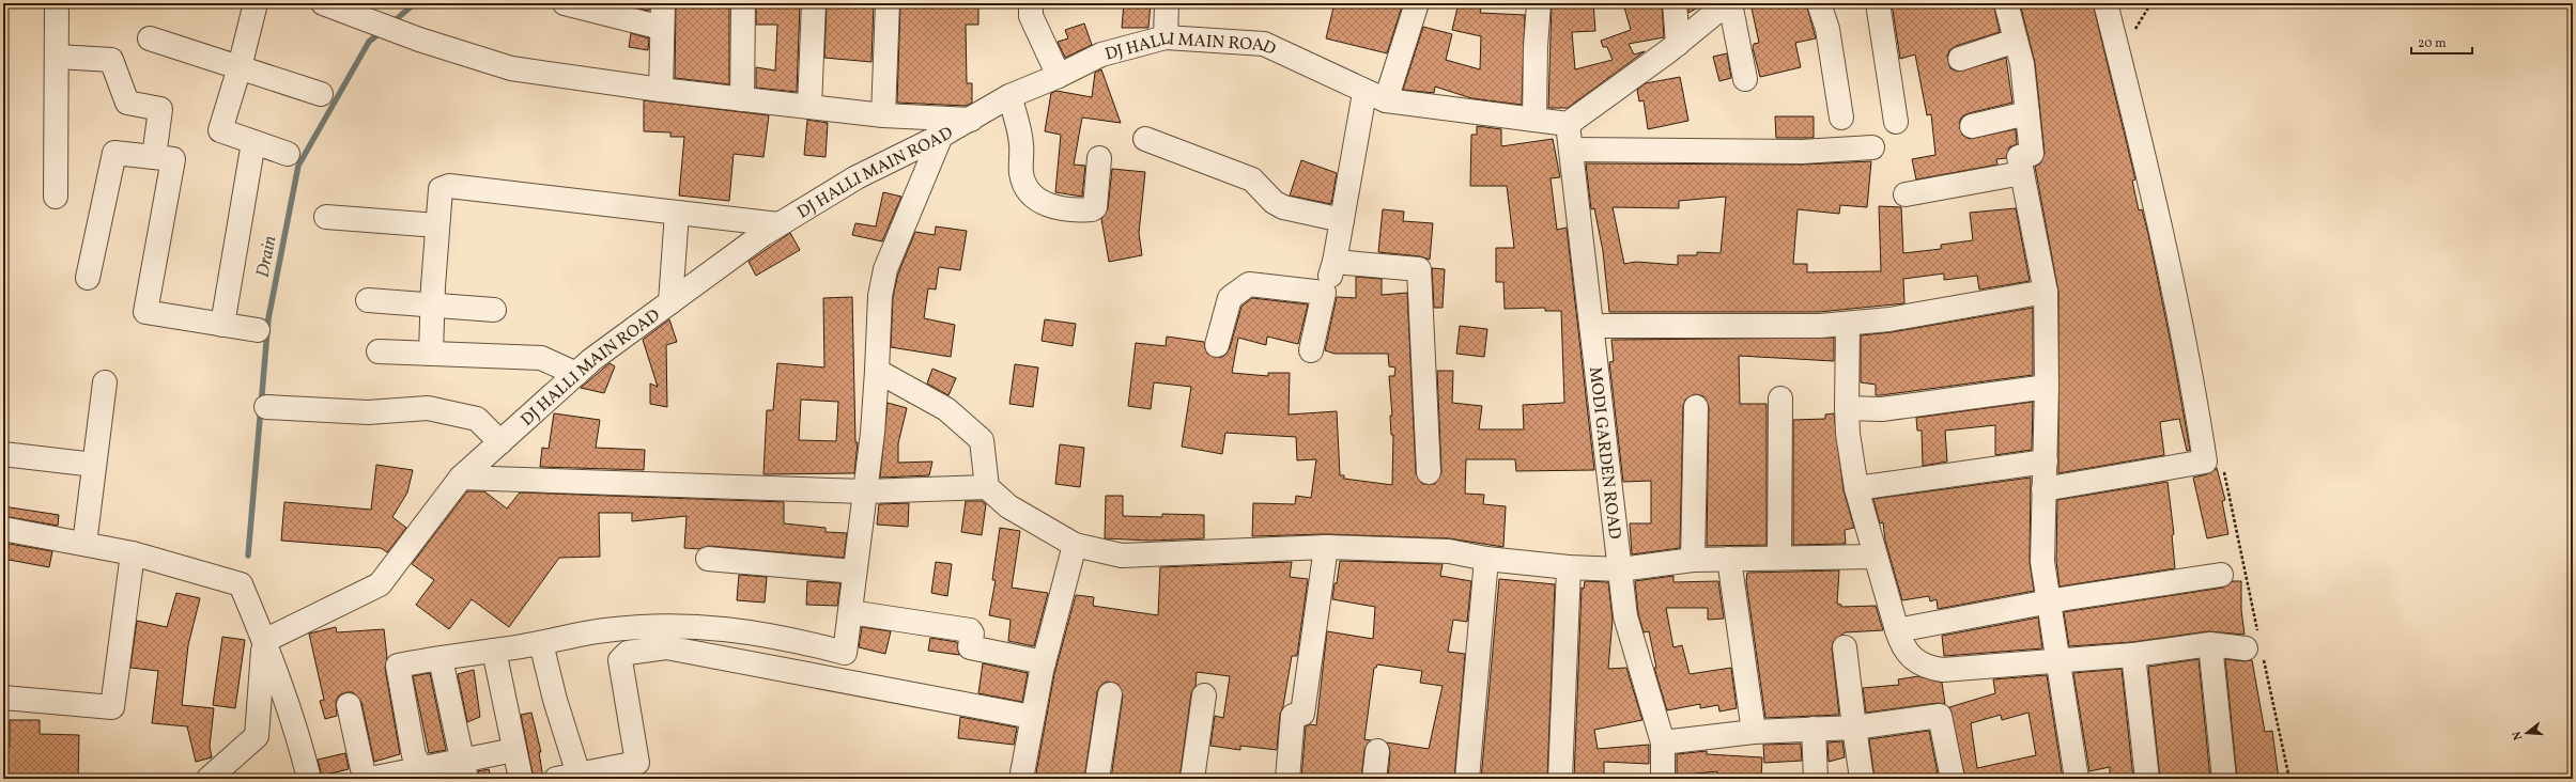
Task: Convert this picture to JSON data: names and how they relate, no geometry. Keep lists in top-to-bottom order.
{
  "streets": {
    "street": ["DJ HALLI MAIN ROAD", "MODI GARDEN ROAD"]
  },
  "crossings": [
    ["DJ HALLI MAIN ROAD", "MODI GARDEN ROAD"]
  ],
  "water": ["Drain"],
  "scale_bar": "20 m",
  "north": "left"
}
